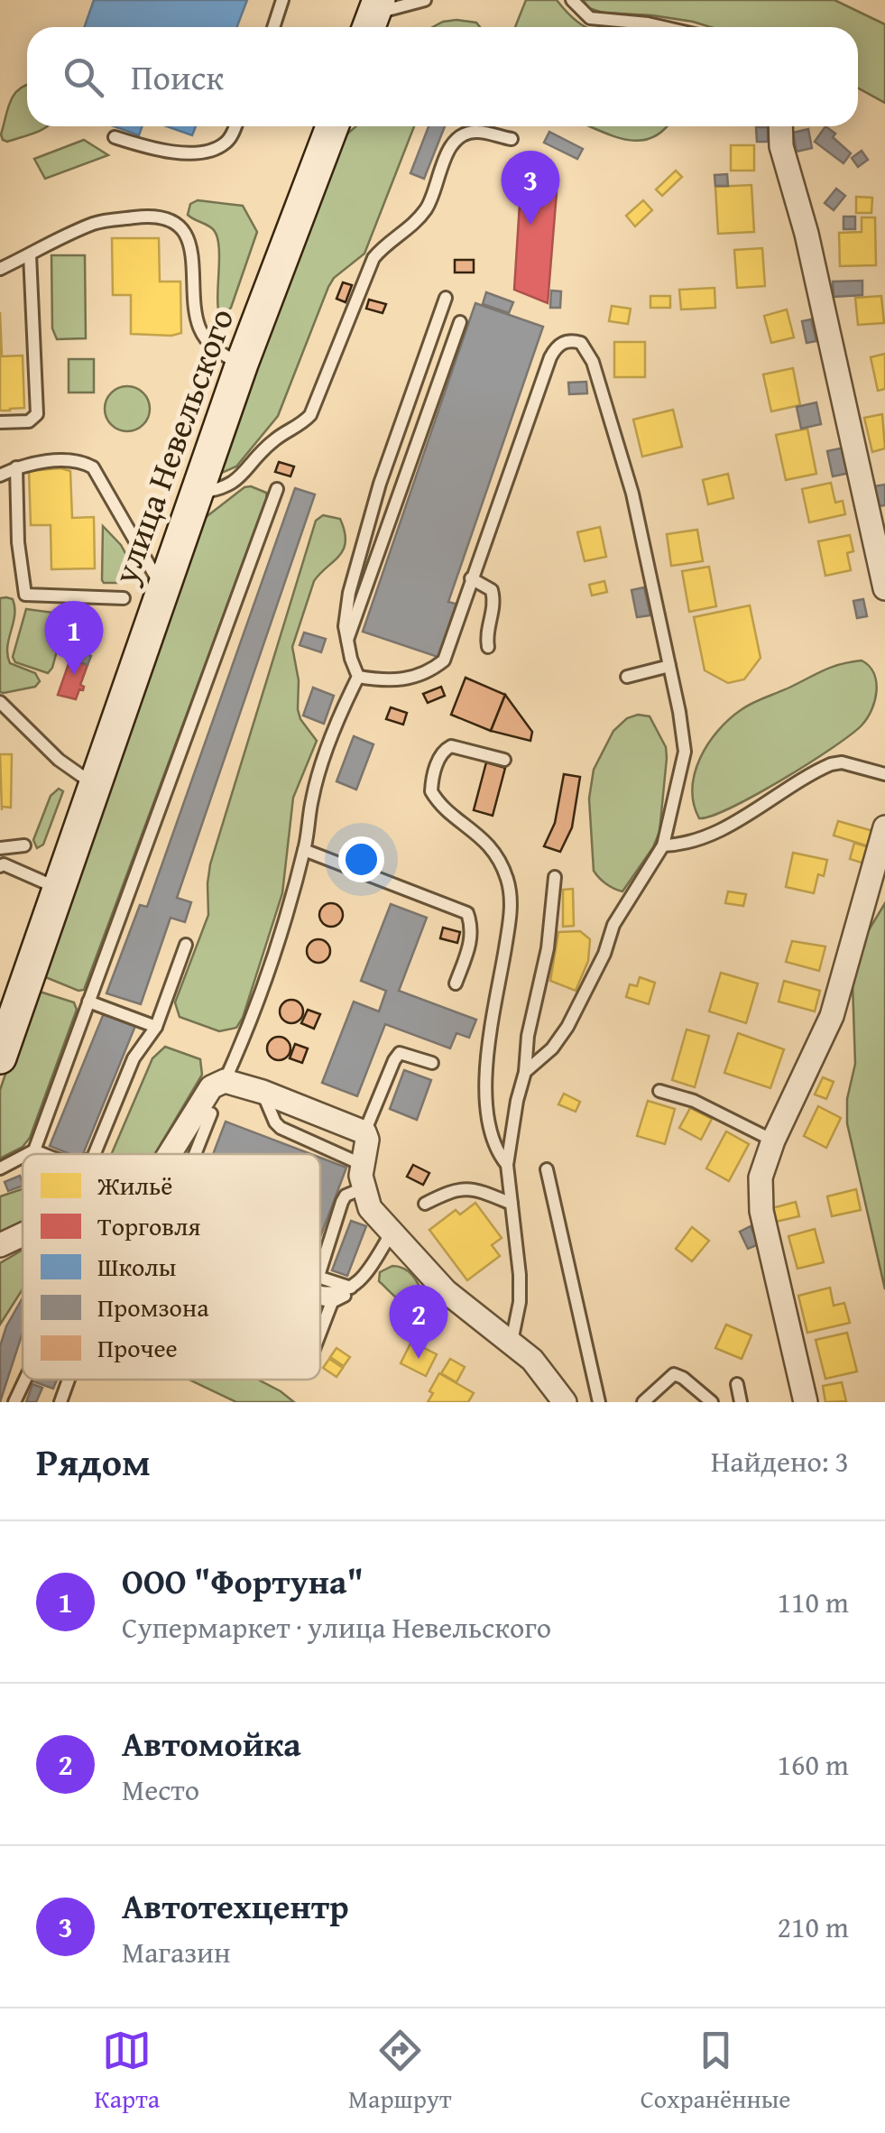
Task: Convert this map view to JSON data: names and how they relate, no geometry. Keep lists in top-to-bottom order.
{
  "streets": {
    "main road": ["улица Невельского"]
  },
  "legend": [
    "Жильё",
    "Торговля",
    "Школы",
    "Промзона",
    "Прочее"
  ],
  "page": {
    "search": "Поиск",
    "pins": ["3", "1", "2"],
    "heading": ["Рядом", "Найдено: 3"],
    "list": [
      {
        "mark": "1",
        "name": "ООО \"Фортуна\"",
        "note": "Супермаркет · улица Невельского",
        "value": "110 m"
      },
      {
        "mark": "2",
        "name": "Автомойка",
        "note": "Место",
        "value": "160 m"
      },
      {
        "mark": "3",
        "name": "Автотехцентр",
        "note": "Магазин",
        "value": "210 m"
      }
    ],
    "nav": ["Карта", "Маршрут", "Сохранённые"]
  }
}
